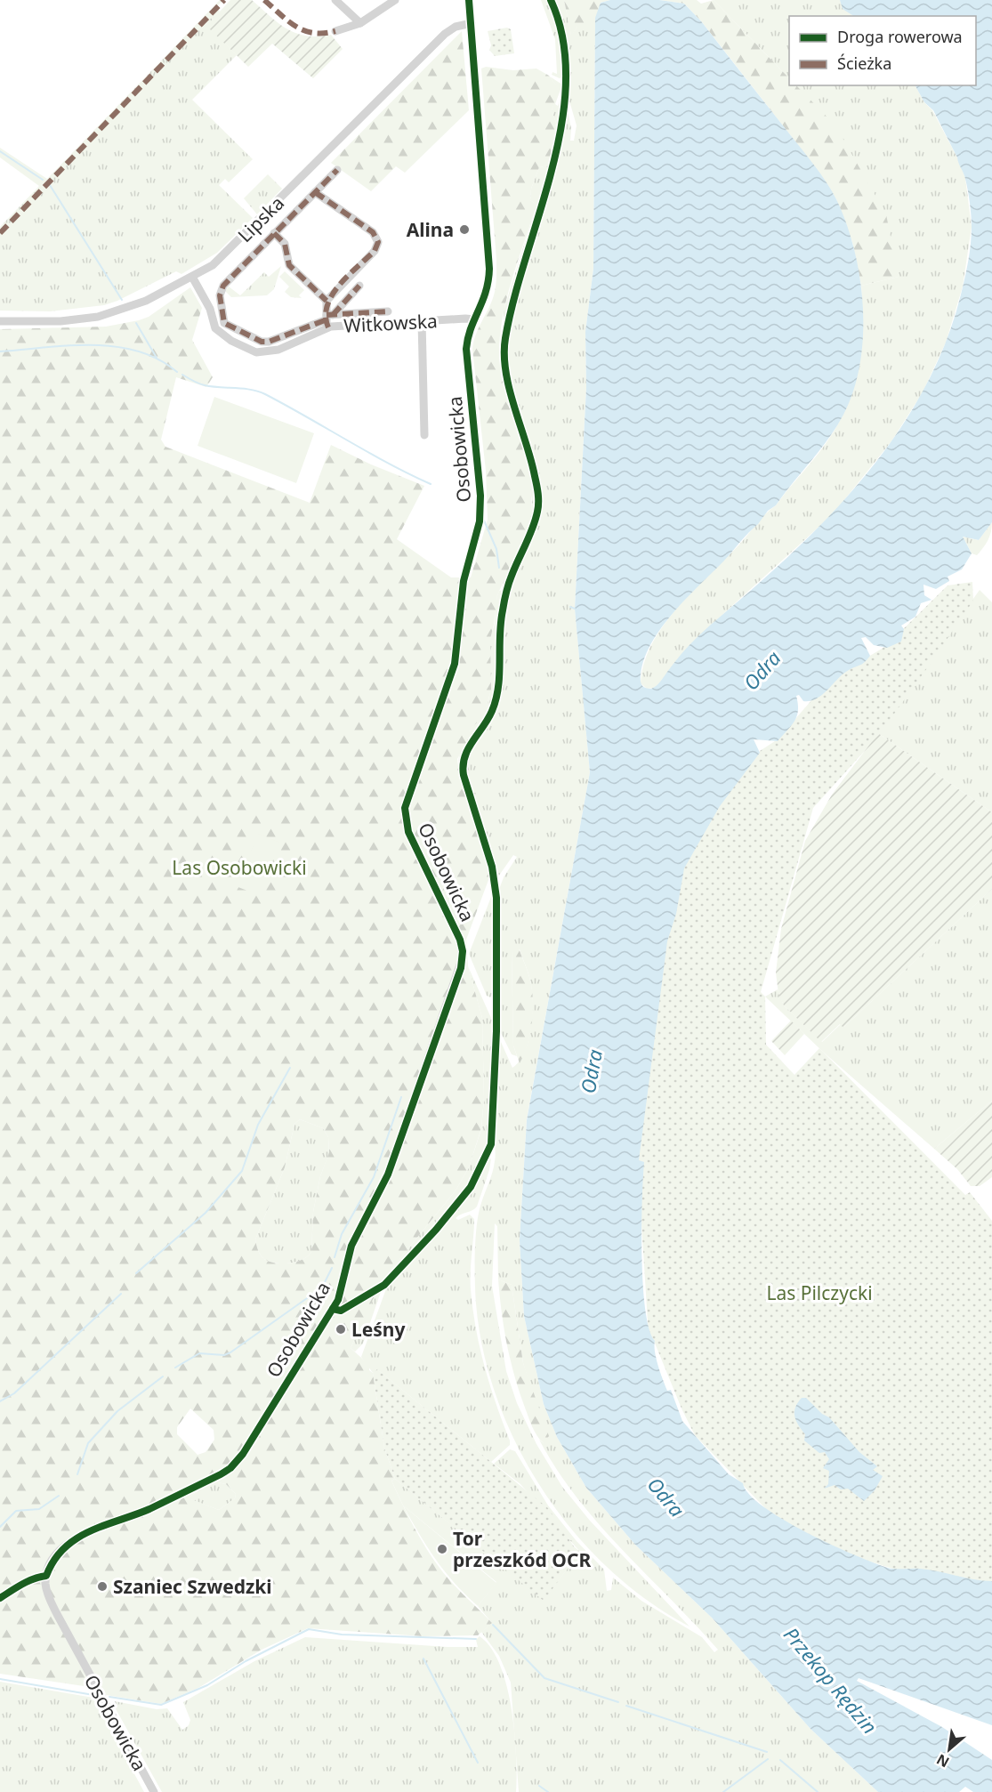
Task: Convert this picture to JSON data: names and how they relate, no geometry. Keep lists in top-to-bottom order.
{
  "streets": {
    "street": ["Lipska", "Witkowska", "Osobowicka"]
  },
  "crossings": [
    ["Lipska", "Witkowska"],
    ["Lipska", "Osobowicka"],
    ["Witkowska", "Osobowicka"]
  ],
  "water": ["Odra", "Przekop Rędzin"],
  "parks": ["Las Osobowicki", "Las Pilczycki"],
  "places": [
    "Alina",
    "Leśny",
    "Tor przeszkód OCR",
    "Szaniec Szwedzki"
  ],
  "legend": ["Droga rowerowa", "Ścieżka"],
  "north": "bottom left"
}
